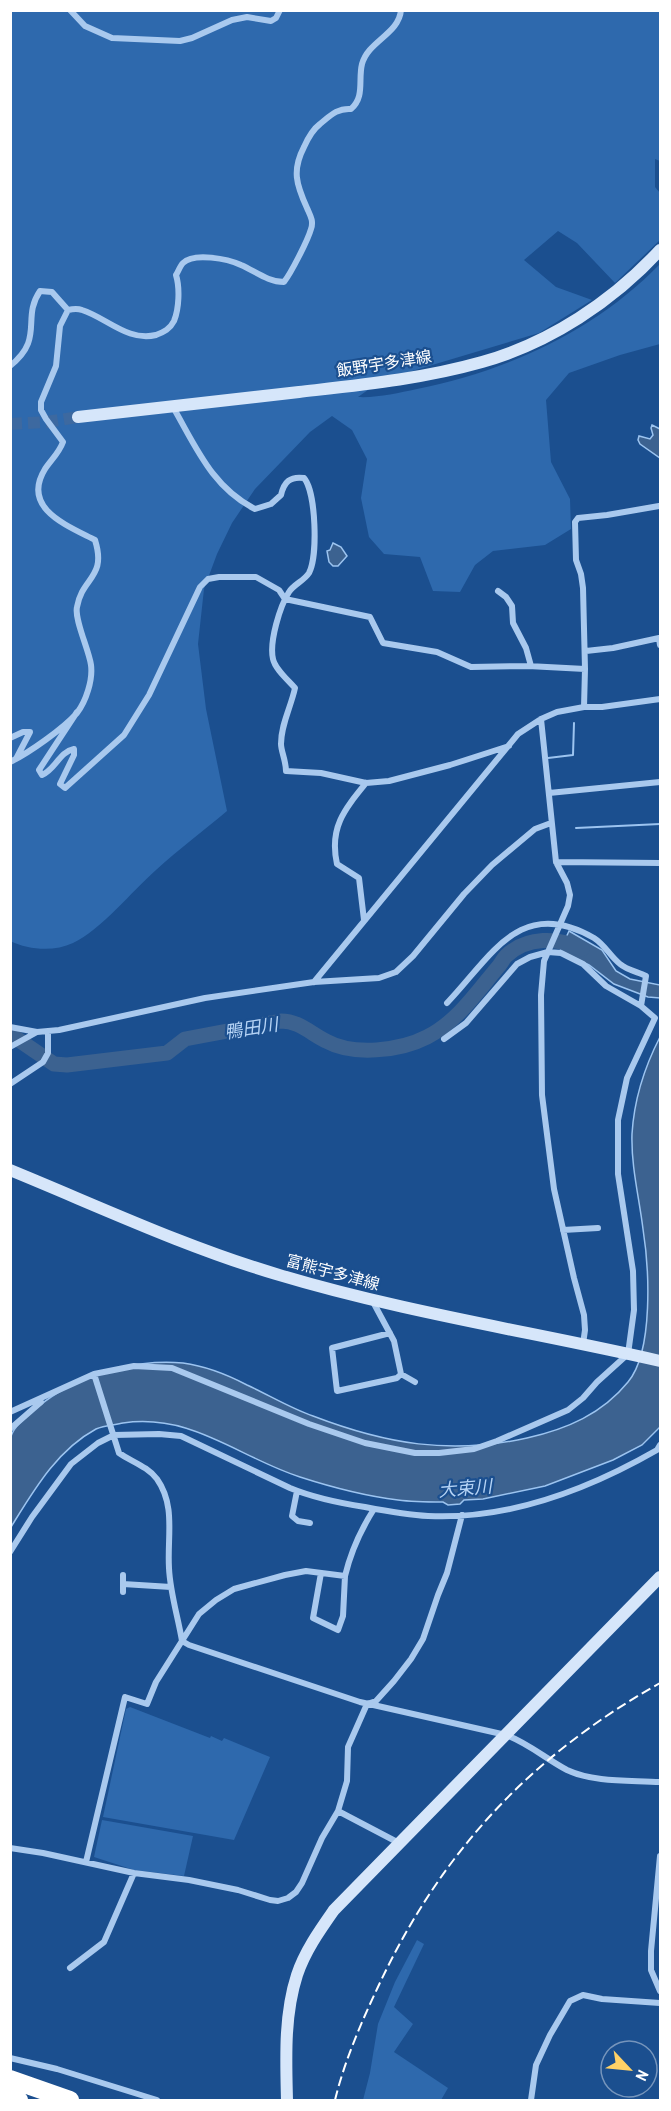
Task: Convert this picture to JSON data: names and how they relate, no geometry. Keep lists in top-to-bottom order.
{
  "streets": {
    "main road": ["飯野宇多津線", "富熊宇多津線"]
  },
  "water": ["鴨田川", "大束川"],
  "north": "bottom right"
}
